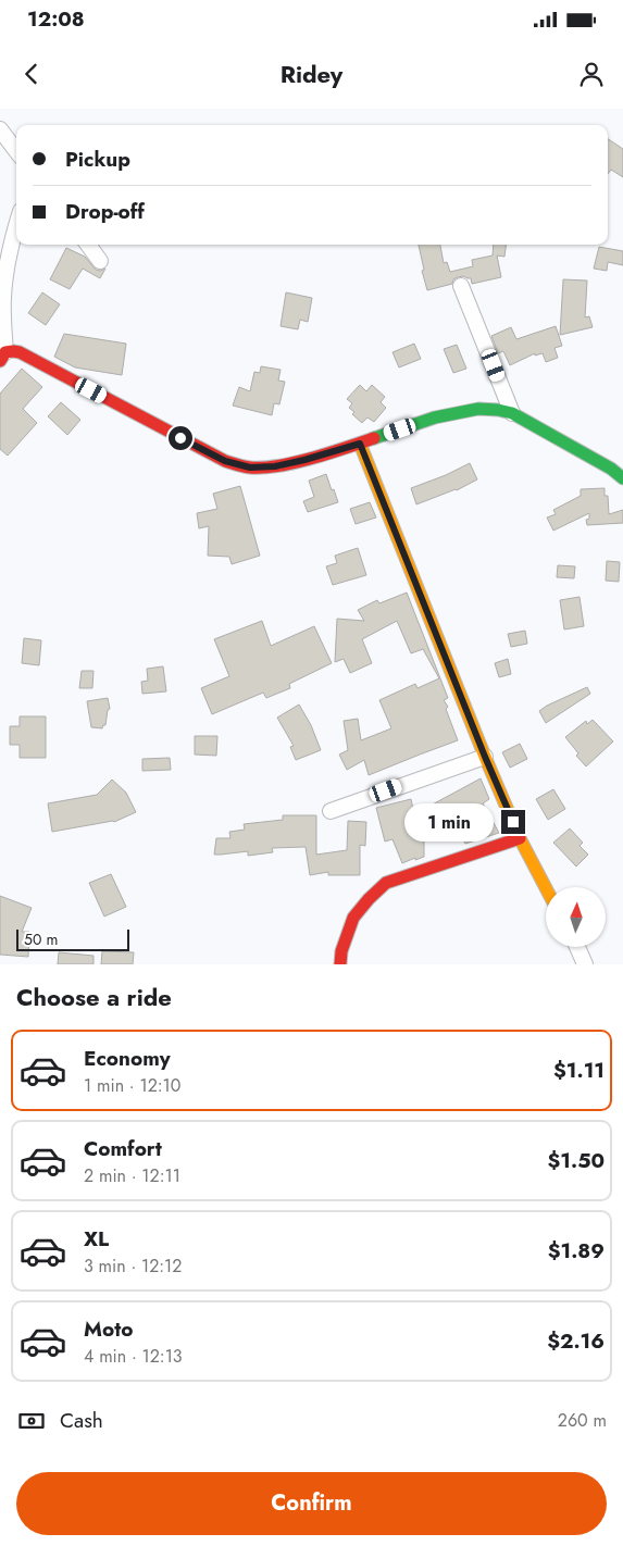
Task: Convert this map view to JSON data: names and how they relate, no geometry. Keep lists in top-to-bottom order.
{
  "scale_bar": "50 m",
  "north": "top",
  "page": {
    "status": "12:08",
    "header": "Ridey",
    "banner": ["Pickup", "Drop-off"],
    "bubble": "1 min",
    "scale": "50 m",
    "heading": "Choose a ride",
    "list": [
      {
        "name": "Economy",
        "note": "1 min · 12:10",
        "value": "$1.11"
      },
      {
        "name": "Comfort",
        "note": "2 min · 12:11",
        "value": "$1.50"
      },
      {
        "name": "XL",
        "note": "3 min · 12:12",
        "value": "$1.89"
      },
      {
        "name": "Moto",
        "note": "4 min · 12:13",
        "value": "$2.16"
      }
    ],
    "pay": ["Cash", "260 m"],
    "buttons": "Confirm"
  }
}
